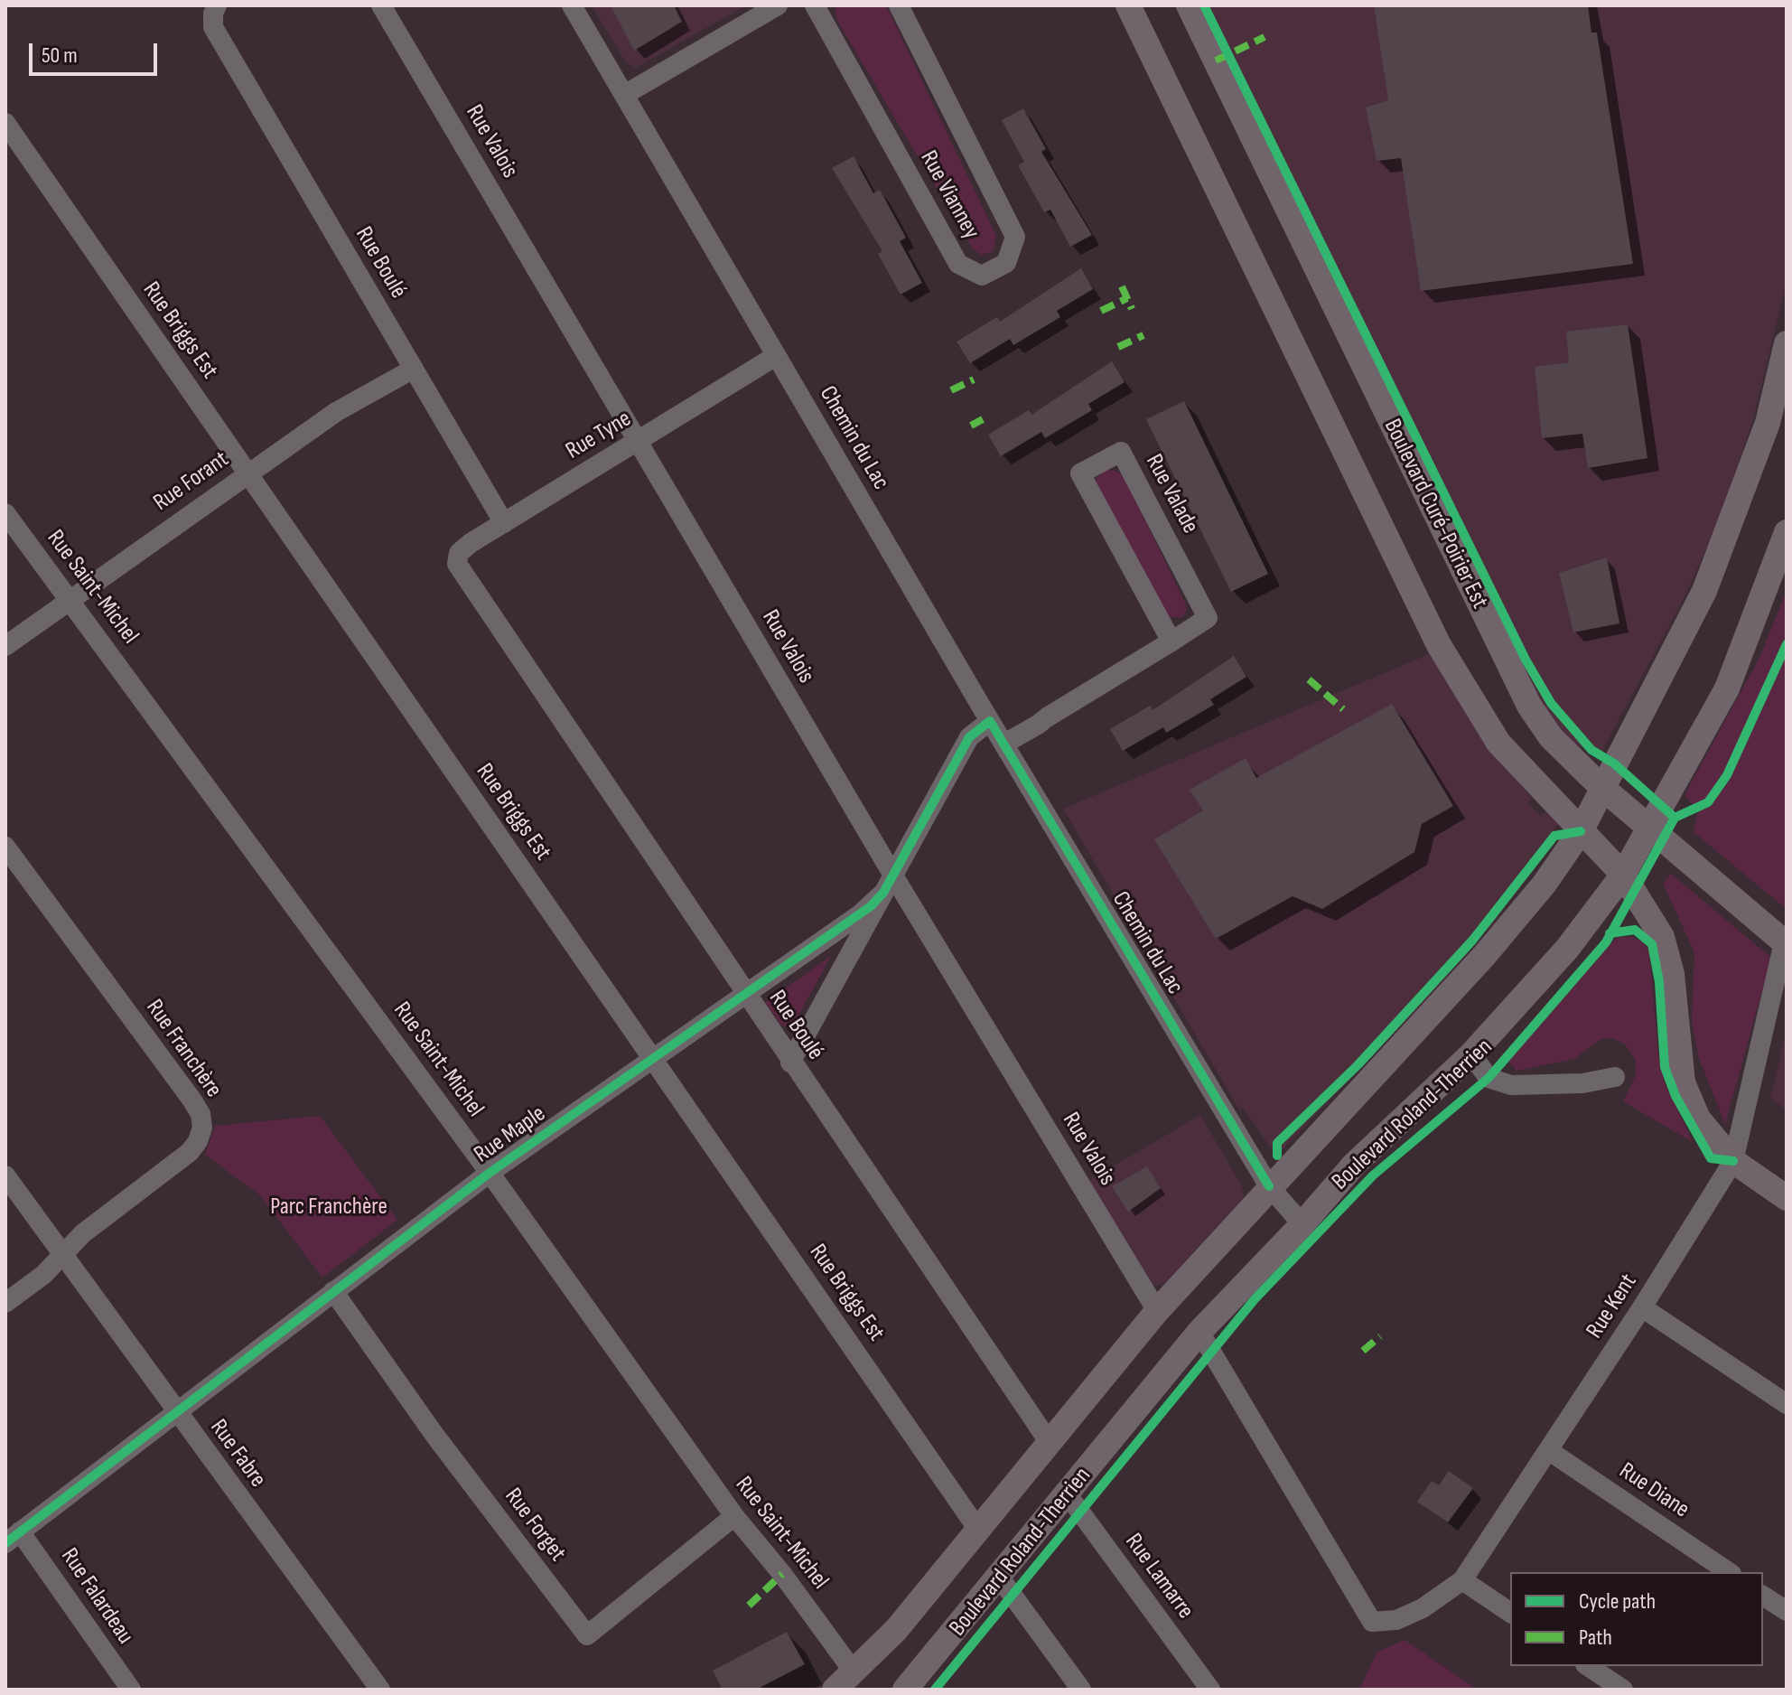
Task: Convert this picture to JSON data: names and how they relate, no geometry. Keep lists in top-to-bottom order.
{
  "streets": {
    "main road": ["Boulevard Curé-Poirier Est", "Boulevard Roland-Therrien"],
    "street": [
      "Rue Valois",
      "Rue Vianney",
      "Rue Boulé",
      "Rue Briggs Est",
      "Rue Tyne",
      "Chemin du Lac",
      "Rue Forant",
      "Rue Valade",
      "Rue Saint-Michel",
      "Rue Franchère",
      "Rue Maple",
      "Rue Kent",
      "Rue Fabre",
      "Rue Diane",
      "Rue Forget",
      "Rue Lamarre",
      "Rue Falardeau"
    ]
  },
  "crossings": [
    ["Rue Valois", "Rue Tyne"],
    ["Rue Valois", "Boulevard Roland-Therrien"],
    ["Rue Valois", "Rue Maple"],
    ["Rue Boulé", "Rue Tyne"],
    ["Rue Boulé", "Rue Forant"],
    ["Rue Boulé", "Boulevard Roland-Therrien"],
    ["Rue Boulé", "Rue Maple"],
    ["Rue Briggs Est", "Rue Forant"],
    ["Rue Briggs Est", "Boulevard Roland-Therrien"],
    ["Rue Briggs Est", "Rue Maple"],
    ["Rue Tyne", "Chemin du Lac"],
    ["Chemin du Lac", "Rue Valade"],
    ["Chemin du Lac", "Boulevard Roland-Therrien"],
    ["Chemin du Lac", "Rue Maple"],
    ["Rue Forant", "Rue Saint-Michel"],
    ["Boulevard Curé-Poirier Est", "Boulevard Roland-Therrien"],
    ["Boulevard Curé-Poirier Est", "Rue Kent"],
    ["Rue Saint-Michel", "Boulevard Roland-Therrien"],
    ["Rue Saint-Michel", "Rue Maple"],
    ["Rue Saint-Michel", "Rue Forget"],
    ["Rue Franchère", "Rue Fabre"],
    ["Boulevard Roland-Therrien", "Rue Kent"],
    ["Boulevard Roland-Therrien", "Rue Lamarre"],
    ["Rue Maple", "Rue Fabre"],
    ["Rue Maple", "Rue Forget"],
    ["Rue Maple", "Rue Falardeau"],
    ["Rue Kent", "Rue Diane"]
  ],
  "parks": ["Parc Franchère"],
  "legend": ["Cycle path", "Path"],
  "scale_bar": "50 m"
}
